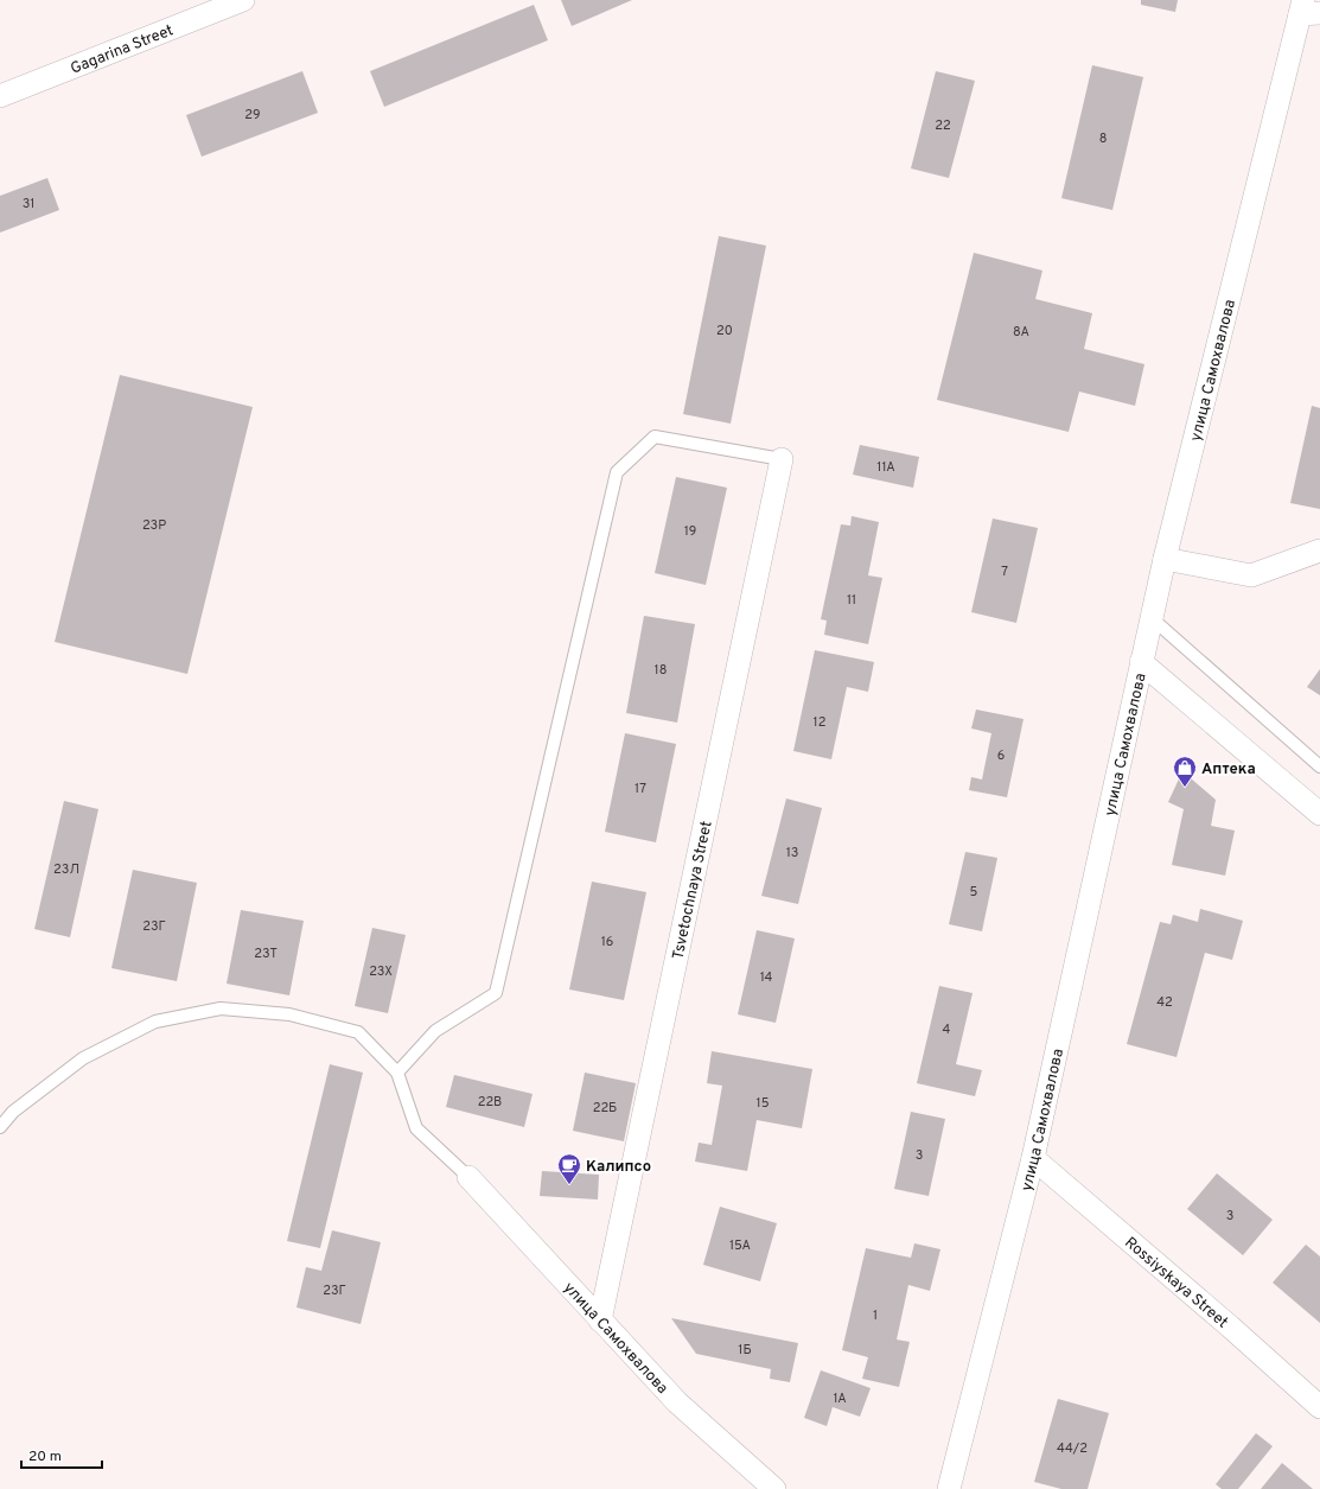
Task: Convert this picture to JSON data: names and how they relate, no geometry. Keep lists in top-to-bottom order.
{
  "streets": {
    "street": [
      "Gagarina Street",
      "улица Самохвалова",
      "Tsvetochnaya Street",
      "Rossiyskaya Street"
    ]
  },
  "crossings": [
    ["улица Самохвалова", "Tsvetochnaya Street"],
    ["улица Самохвалова", "Rossiyskaya Street"]
  ],
  "places": {
    "shop": ["Аптека"],
    "cafe": ["Калипсо"]
  },
  "house_numbers": [
    "29",
    "22",
    "8",
    "31",
    "20",
    "8А",
    "11А",
    "23Р",
    "19",
    "7",
    "11",
    "18",
    "12",
    "6",
    "17",
    "13",
    "23Л",
    "5",
    "23Г",
    "16",
    "23Т",
    "23Х",
    "14",
    "42",
    "4",
    "22В",
    "15",
    "22Б",
    "3",
    "3",
    "15А",
    "23Г",
    "1",
    "1Б",
    "1А",
    "44/2"
  ],
  "scale_bar": "20 m"
}
